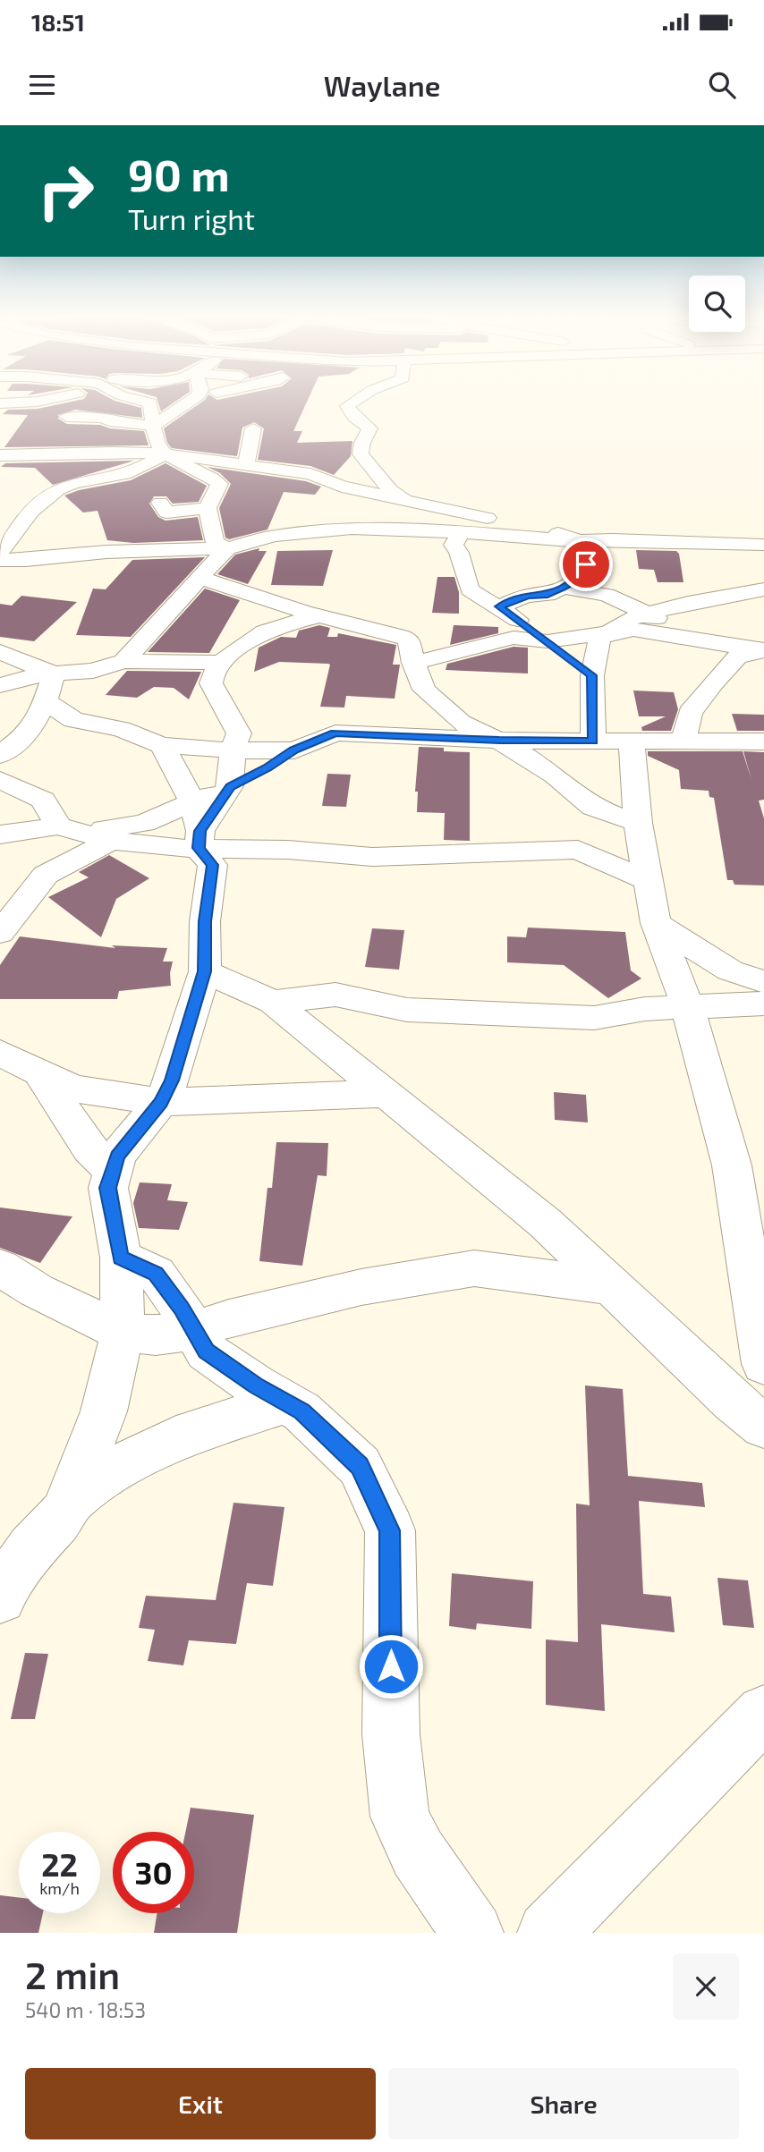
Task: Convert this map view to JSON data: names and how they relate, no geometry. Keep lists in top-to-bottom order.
{
  "page": {
    "status": "18:51",
    "header": "Waylane",
    "turn": ["90 m", "Turn right"],
    "speed": "22 km/h",
    "limit": "30",
    "heading": ["2 min", "540 m · 18:53"],
    "buttons": ["Exit", "Share"]
  }
}
